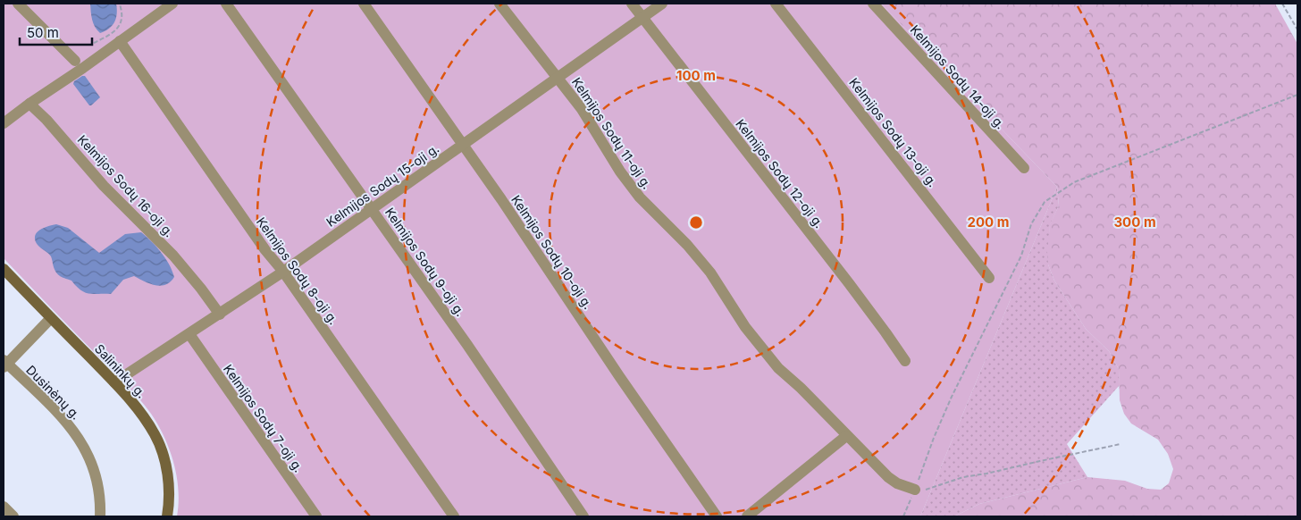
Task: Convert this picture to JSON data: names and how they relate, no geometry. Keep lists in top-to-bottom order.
{
  "streets": {
    "main road": ["Salininkų g."],
    "street": [
      "Kelmijos Sodų 14-oji g.",
      "Kelmijos Sodų 13-oji g.",
      "Kelmijos Sodų 11-oji g.",
      "Kelmijos Sodų 12-oji g.",
      "Kelmijos Sodų 15-oji g.",
      "Kelmijos Sodų 16-oji g.",
      "Kelmijos Sodų 10-oji g.",
      "Kelmijos Sodų 9-oji g.",
      "Kelmijos Sodų 8-oji g.",
      "Dusinėnų g.",
      "Kelmijos Sodų 7-oji g."
    ]
  },
  "crossings": [
    ["Kelmijos Sodų 11-oji g.", "Kelmijos Sodų 15-oji g."],
    ["Kelmijos Sodų 12-oji g.", "Kelmijos Sodų 15-oji g."],
    ["Kelmijos Sodų 15-oji g.", "Kelmijos Sodų 16-oji g."],
    ["Kelmijos Sodų 15-oji g.", "Kelmijos Sodų 10-oji g."],
    ["Kelmijos Sodų 15-oji g.", "Kelmijos Sodų 9-oji g."],
    ["Kelmijos Sodų 15-oji g.", "Kelmijos Sodų 8-oji g."],
    ["Kelmijos Sodų 15-oji g.", "Salininkų g."],
    ["Kelmijos Sodų 15-oji g.", "Kelmijos Sodų 7-oji g."],
    ["Salininkų g.", "Dusinėnų g."]
  ],
  "scale_bar": "50 m",
  "rings": ["100 m", "200 m", "300 m"]
}
